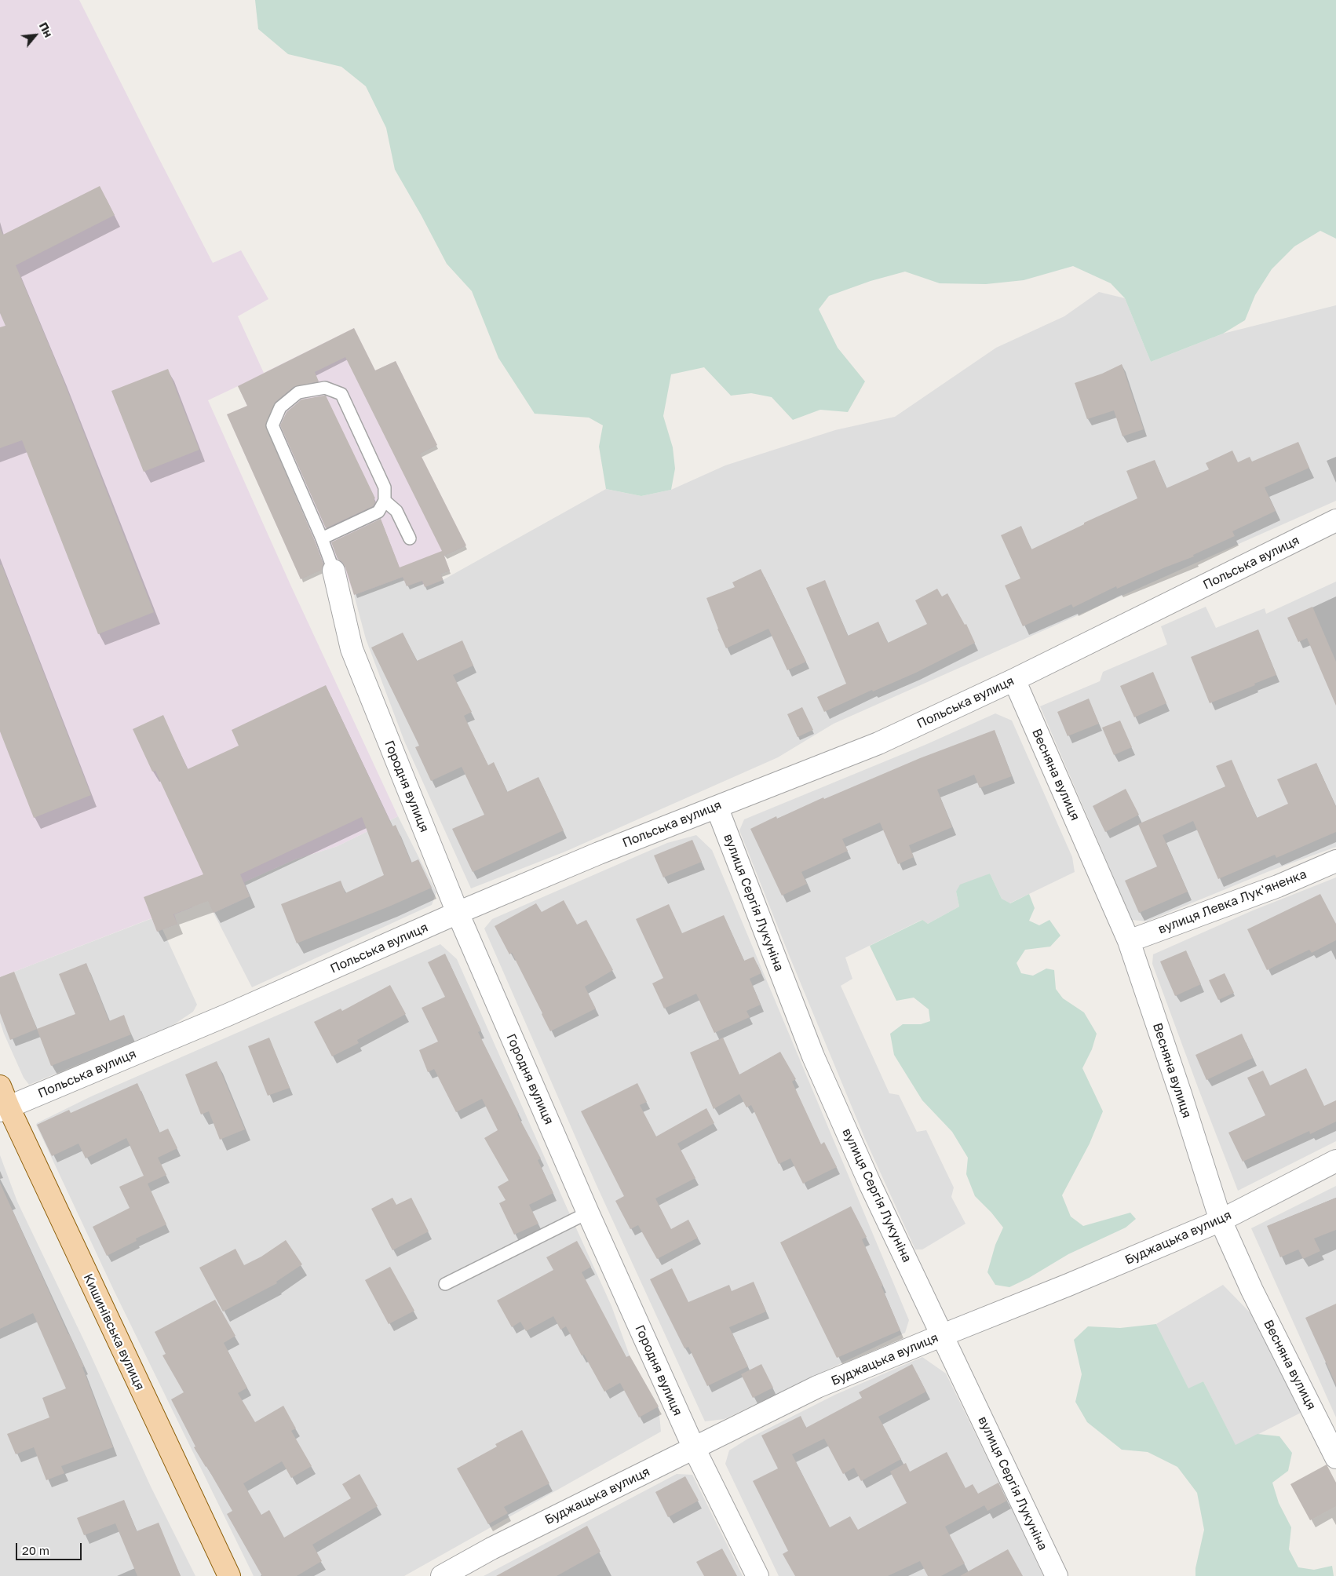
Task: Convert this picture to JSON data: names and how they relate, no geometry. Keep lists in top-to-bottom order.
{
  "streets": {
    "main road": ["Кишинівська вулиця"],
    "street": [
      "Польська вулиця",
      "Весняна вулиця",
      "Городня вулиця",
      "вулиця Левка Лук'яненка",
      "вулиця Сергія Лукуніна",
      "Буджацька вулиця"
    ]
  },
  "crossings": [
    ["Польська вулиця", "Весняна вулиця"],
    ["Польська вулиця", "Городня вулиця"],
    ["Польська вулиця", "вулиця Сергія Лукуніна"],
    ["Польська вулиця", "Кишинівська вулиця"],
    ["Весняна вулиця", "вулиця Левка Лук'яненка"],
    ["Весняна вулиця", "Буджацька вулиця"],
    ["Городня вулиця", "Буджацька вулиця"],
    ["вулиця Сергія Лукуніна", "Буджацька вулиця"]
  ],
  "scale_bar": "20 m",
  "north": "top right"
}
